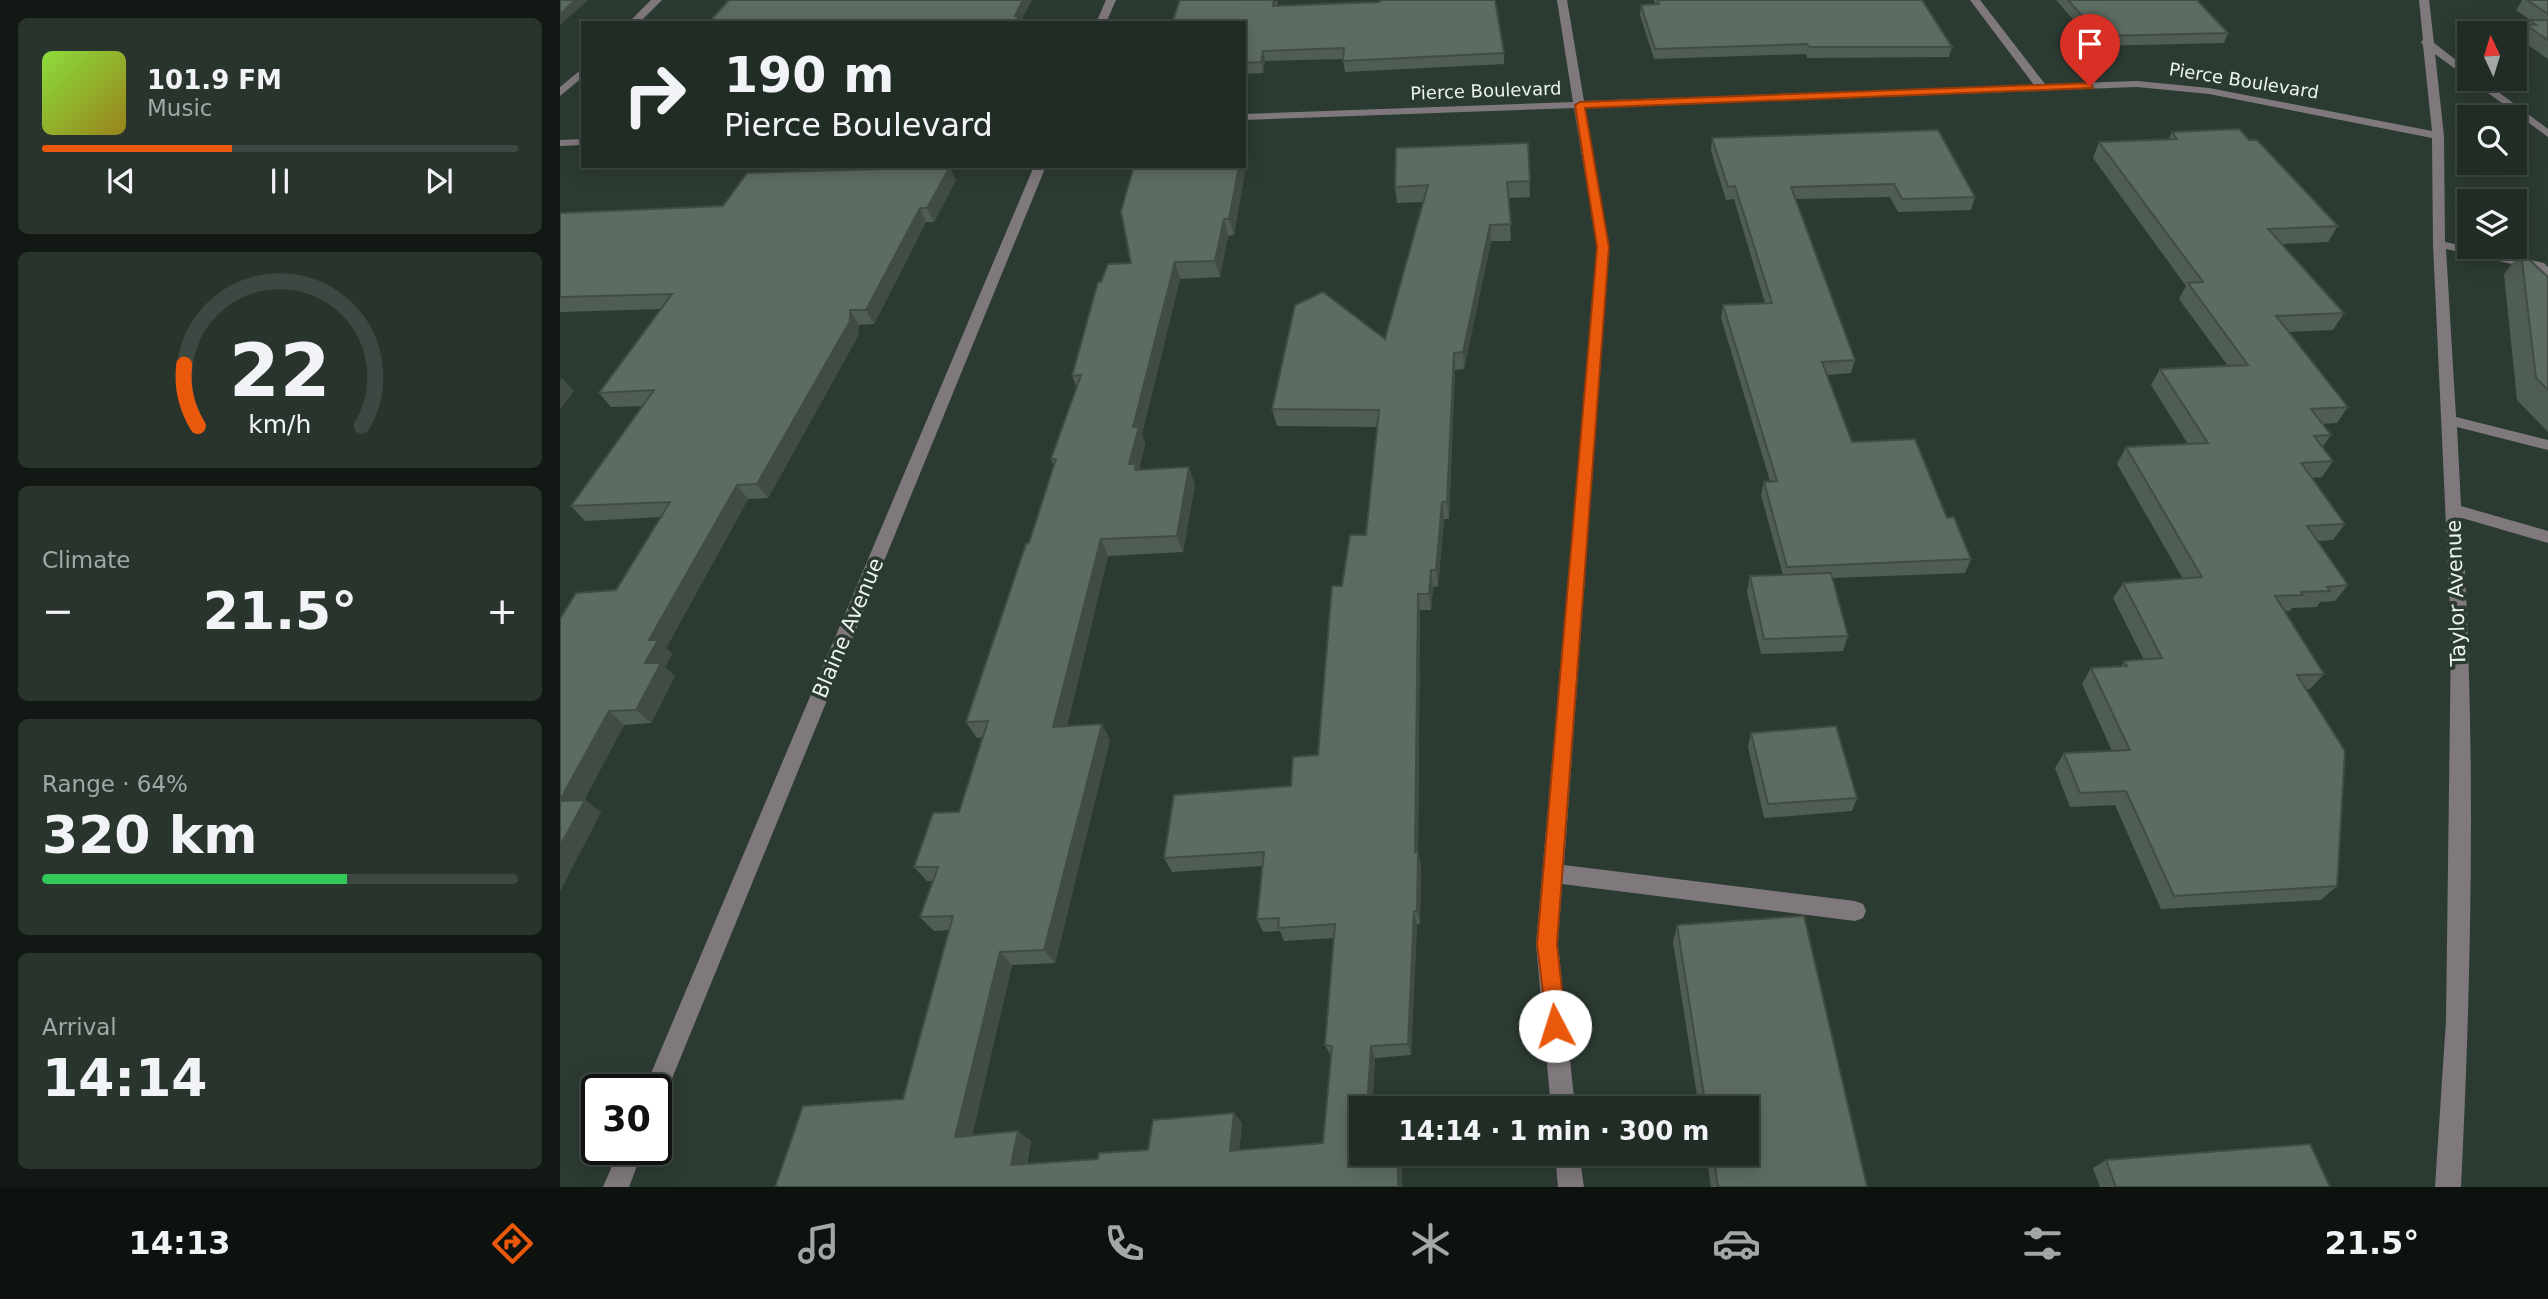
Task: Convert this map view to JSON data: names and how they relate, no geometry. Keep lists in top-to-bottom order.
{
  "streets": {
    "street": ["Pierce Boulevard", "Taylor Avenue", "Blaine Avenue"]
  },
  "crossings": [
    ["Pierce Boulevard", "Taylor Avenue"]
  ],
  "north": "top",
  "page": {
    "turn": ["190 m", "Pierce Boulevard"],
    "song": ["101.9 FM", "Music"],
    "tile": [
      "Climate",
      ["Range · 64%", "320 km"],
      ["Arrival", "14:14"]
    ],
    "heat": ["−", "21.5°", "+"],
    "limit": "30",
    "trip": "14:14 · 1 min · 300 m",
    "tabs": ["14:13", "21.5°"],
    "gauge": ["22", "km/h"]
  }
}
